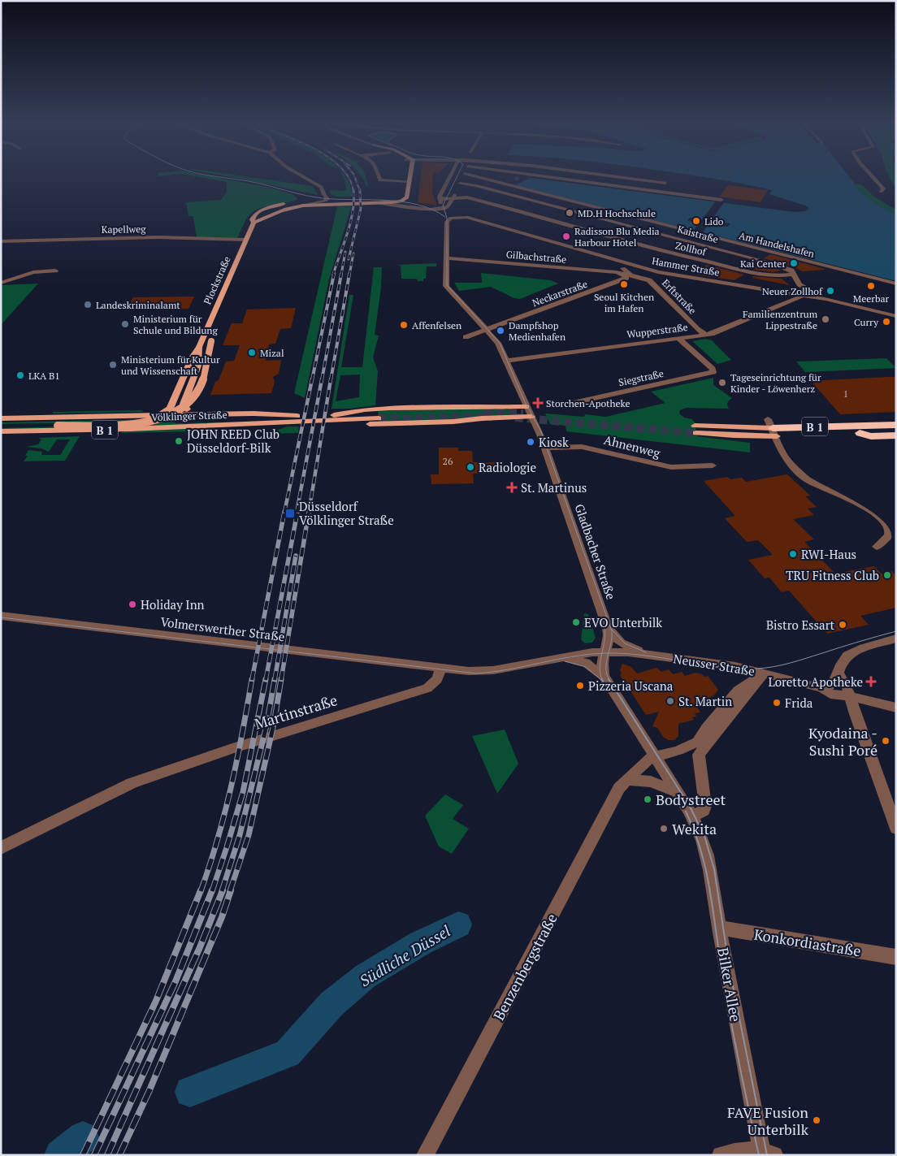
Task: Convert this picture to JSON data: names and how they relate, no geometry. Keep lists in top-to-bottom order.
{
  "streets": {
    "highway": ["B 1"],
    "main road": ["Plockstraße", "Völklinger Straße"],
    "street": [
      "Kapellweg",
      "Kaistraße",
      "Am Handelshafen",
      "Zollhof",
      "Gilbachstraße",
      "Hammer Straße",
      "Neckarstraße",
      "Erftstraße",
      "Wupperstraße",
      "Siegstraße",
      "Ahnenweg",
      "Gladbacher Straße",
      "Volmerswerther Straße",
      "Neusser Straße",
      "Martinstraße",
      "Konkordiastraße",
      "Benzenbergstraße",
      "Bilker Allee"
    ]
  },
  "crossings": [
    ["Kapellweg", "Plockstraße"],
    ["Kaistraße", "Zollhof"],
    ["Kaistraße", "Hammer Straße"],
    ["Zollhof", "Hammer Straße"],
    ["Zollhof", "Wupperstraße"],
    ["Gilbachstraße", "Neckarstraße"],
    ["Gilbachstraße", "Gladbacher Straße"],
    ["Hammer Straße", "Erftstraße"],
    ["Hammer Straße", "Wupperstraße"],
    ["Hammer Straße", "Gladbacher Straße"],
    ["Plockstraße", "Völklinger Straße"],
    ["Plockstraße", "B 1"],
    ["Neckarstraße", "Gladbacher Straße"],
    ["Erftstraße", "Wupperstraße"],
    ["Wupperstraße", "Siegstraße"],
    ["Wupperstraße", "Gladbacher Straße"],
    ["Völklinger Straße", "B 1"],
    ["Ahnenweg", "Gladbacher Straße"],
    ["Gladbacher Straße", "Neusser Straße"],
    ["Volmerswerther Straße", "Martinstraße"],
    ["Konkordiastraße", "Bilker Allee"],
    ["Benzenbergstraße", "Bilker Allee"]
  ],
  "water": ["Südliche Düssel"],
  "places": {
    "other": [
      "MD.H Hochschule",
      "Lido",
      "Radisson Blu Media Harbour Hotel",
      "Kai Center",
      "Seoul Kitchen im Hafen",
      "Meerbar",
      "Neuer Zollhof",
      "Landeskriminalamt",
      "Familienzentrum Lippestraße",
      "Curry",
      "Ministerium für Schule und Bildung",
      "Affenfelsen",
      "Dampfshop Medienhafen",
      "Mizal",
      "Ministerium für Kultur und Wissenschaft",
      "LKA B1",
      "Tageseinrichtung für Kinder - Löwenherz",
      "JOHN REED Club Düsseldorf-Bilk",
      "Kiosk",
      "Radiologie",
      "RWI-Haus",
      "TRU Fitness Club",
      "Holiday Inn",
      "EVO Unterbilk",
      "Bistro Essart",
      "Pizzeria Uscana",
      "St. Martin",
      "Frida",
      "Kyodaina - Sushi Poré",
      "Bodystreet",
      "Wekita",
      "FAVE Fusion Unterbilk"
    ],
    "health": ["Storchen-Apotheke", "St. Martinus", "Loretto Apotheke"],
    "transit": ["Düsseldorf Völklinger Straße"]
  },
  "house_numbers": ["1", "26"]
}
